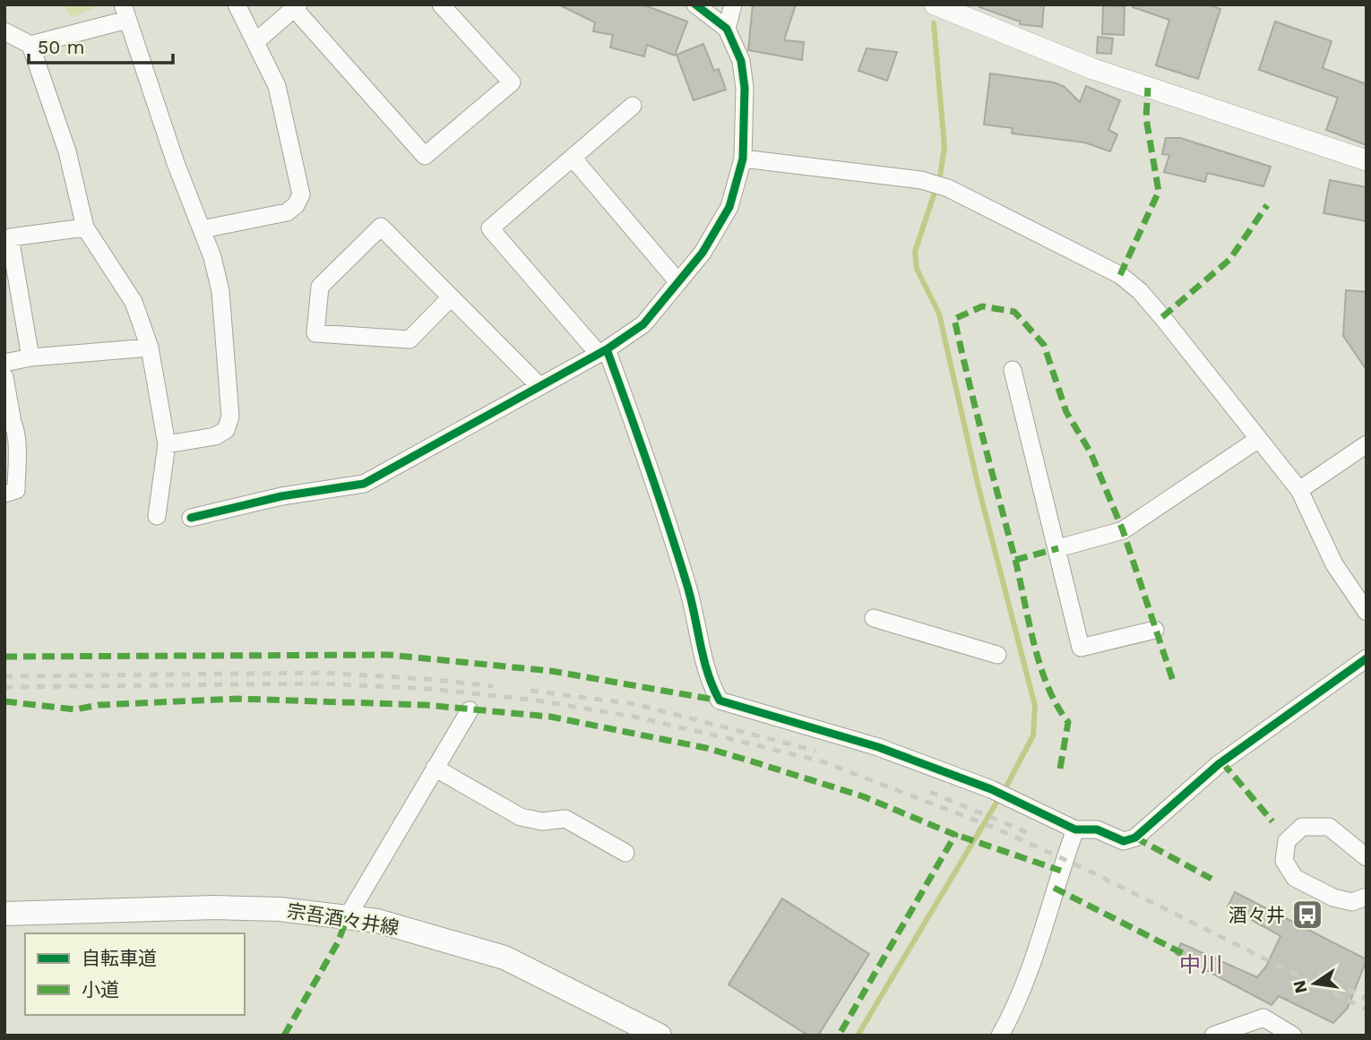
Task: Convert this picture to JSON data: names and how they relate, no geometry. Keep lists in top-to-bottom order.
{
  "streets": {
    "main road": ["宗吾酒々井線"]
  },
  "districts": ["中川"],
  "places": {
    "bus stop": ["酒々井"]
  },
  "legend": ["自転車道", "小道"],
  "scale_bar": "50 m",
  "north": "left"
}
